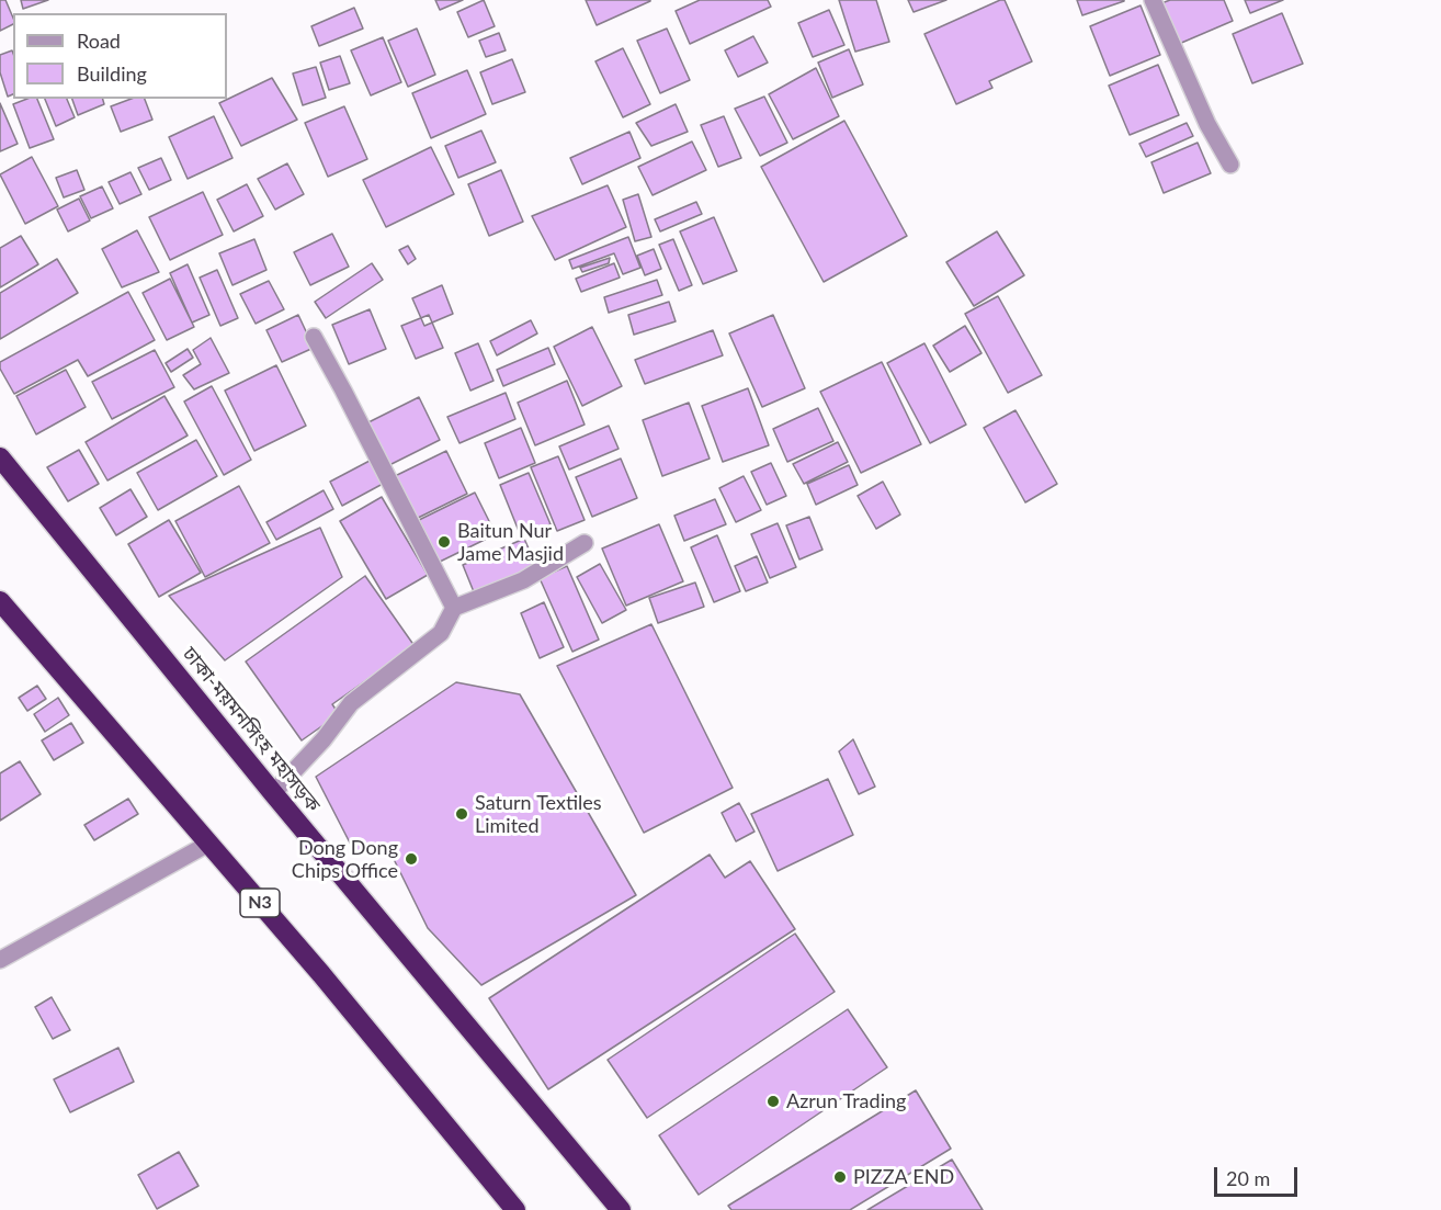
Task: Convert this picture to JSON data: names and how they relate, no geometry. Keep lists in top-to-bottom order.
{
  "streets": {
    "highway": ["ঢাকা-ময়মনসিংহ মহাসড়ক", "N3"]
  },
  "places": [
    "Baitun Nur Jame Masjid",
    "Saturn Textiles Limited",
    "Dong Dong Chips Office",
    "Azrun Trading",
    "PIZZA END"
  ],
  "legend": ["Road", "Building"],
  "scale_bar": "20 m"
}
